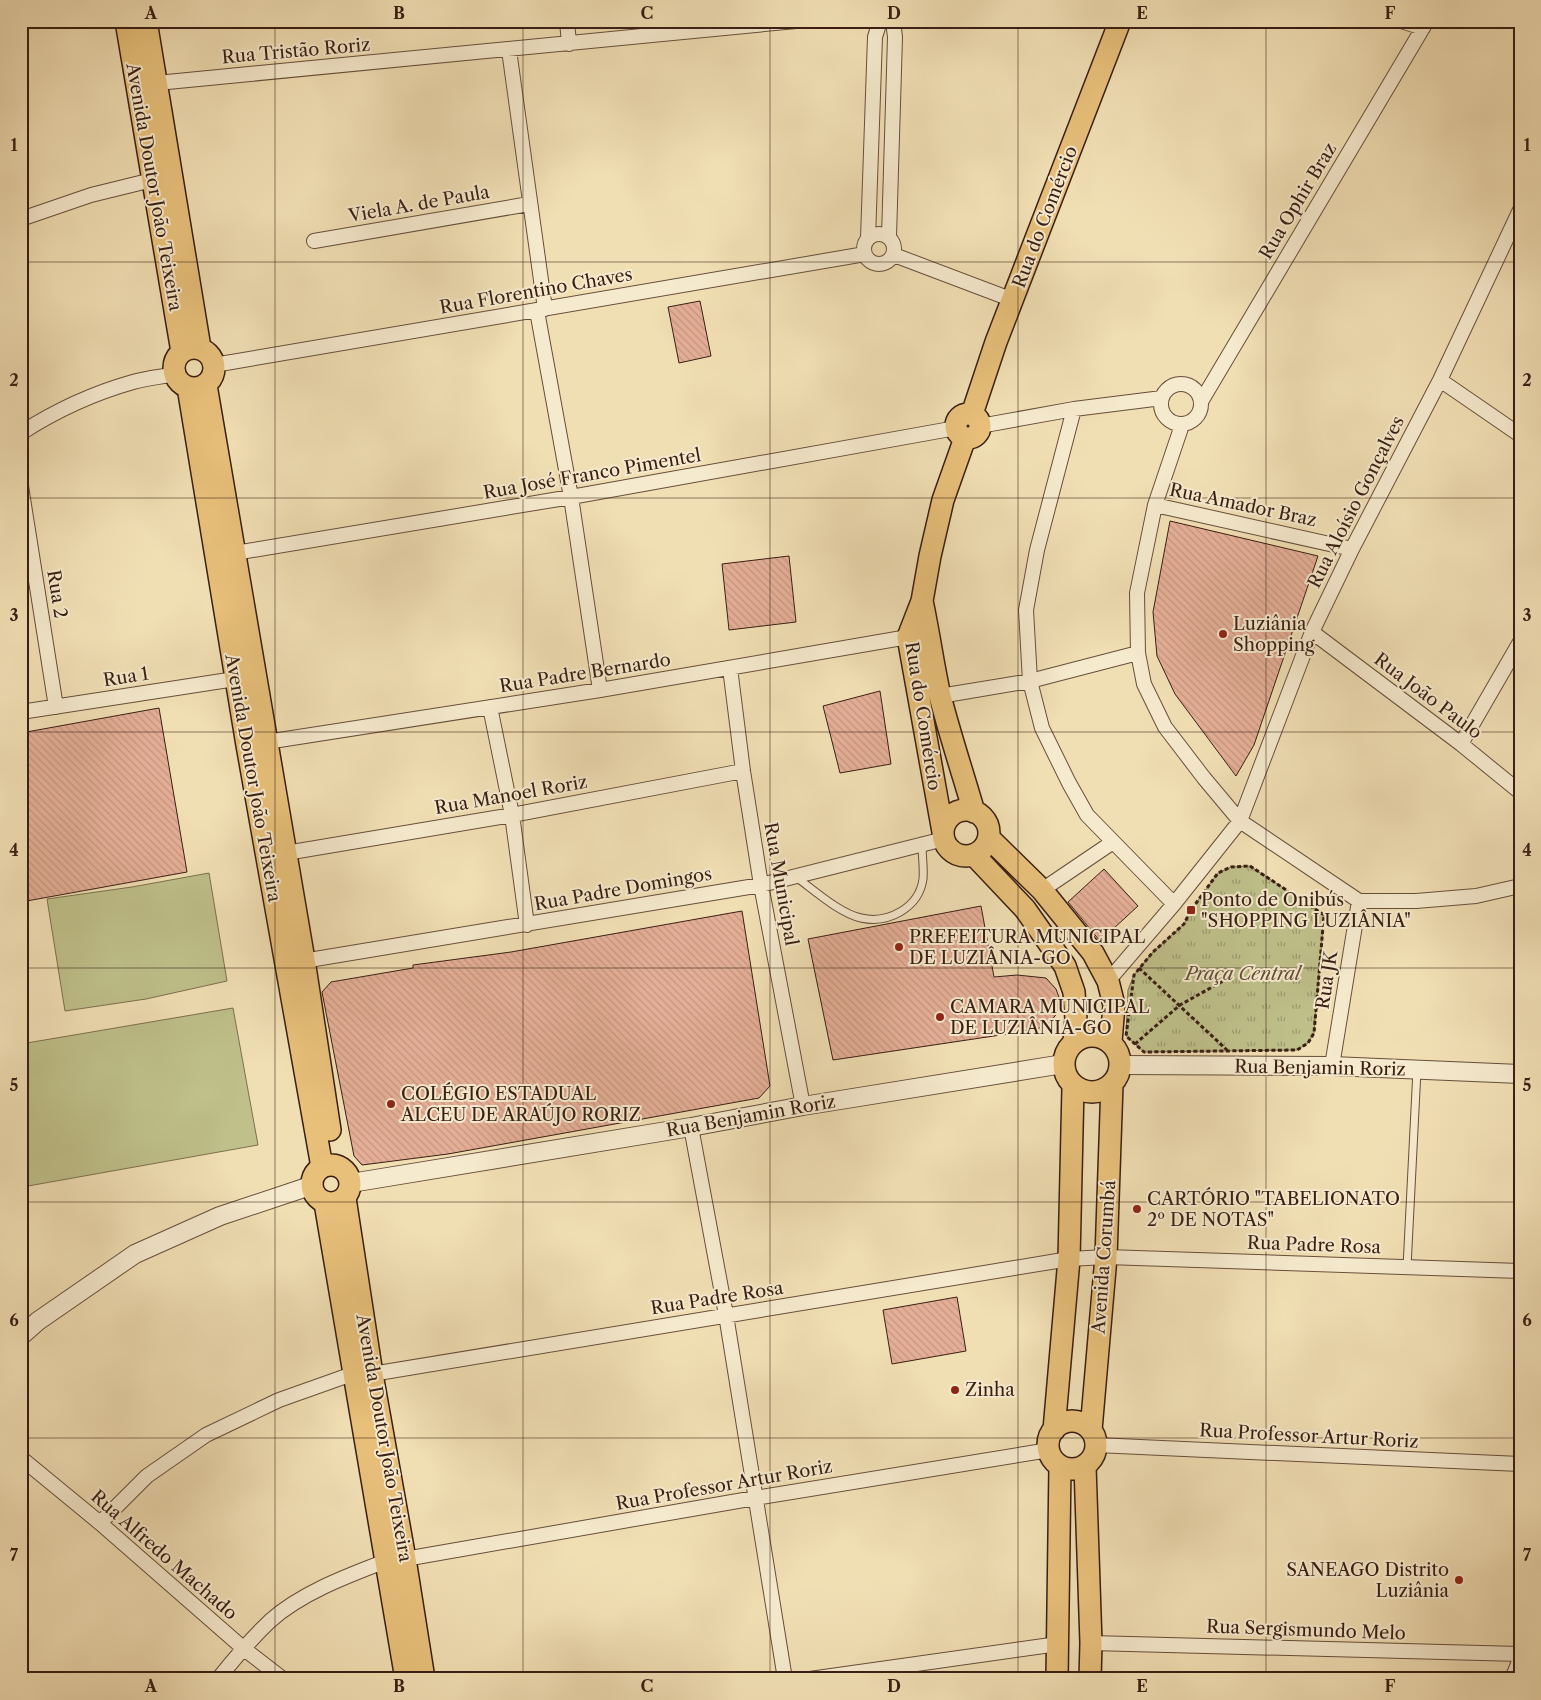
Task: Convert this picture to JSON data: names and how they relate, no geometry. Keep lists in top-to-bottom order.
{
  "streets": {
    "main road": ["Avenida Doutor João Teixeira", "Rua do Comércio", "Avenida Corumbá"],
    "street": [
      "Rua Tristão Roriz",
      "Rua Ophir Braz",
      "Viela A. de Paula",
      "Rua Florentino Chaves",
      "Rua José Franco Pimentel",
      "Rua Aloísio Gonçalves",
      "Rua Amador Braz",
      "Rua 2",
      "Rua Padre Bernardo",
      "Rua 1",
      "Rua João Paulo",
      "Rua Manoel Roriz",
      "Rua Municipal",
      "Rua Padre Domingos",
      "Rua JK",
      "Rua Benjamin Roriz",
      "Rua Padre Rosa",
      "Rua Professor Artur Roriz",
      "Rua Alfredo Machado",
      "Rua Sergismundo Melo"
    ]
  },
  "crossings": [
    ["Rua Tristão Roriz", "Avenida Doutor João Teixeira"],
    ["Avenida Doutor João Teixeira", "Rua José Franco Pimentel"],
    ["Avenida Doutor João Teixeira", "Rua Padre Bernardo"],
    ["Avenida Doutor João Teixeira", "Rua 1"],
    ["Avenida Doutor João Teixeira", "Rua Manoel Roriz"],
    ["Avenida Doutor João Teixeira", "Rua Padre Domingos"],
    ["Avenida Doutor João Teixeira", "Rua Benjamin Roriz"],
    ["Avenida Doutor João Teixeira", "Rua Padre Rosa"],
    ["Avenida Doutor João Teixeira", "Rua Professor Artur Roriz"],
    ["Rua Ophir Braz", "Rua José Franco Pimentel"],
    ["Rua do Comércio", "Rua José Franco Pimentel"],
    ["Rua do Comércio", "Rua Padre Bernardo"],
    ["Rua do Comércio", "Rua Padre Domingos"],
    ["Rua Aloísio Gonçalves", "Rua Amador Braz"],
    ["Rua Aloísio Gonçalves", "Rua João Paulo"],
    ["Rua 2", "Rua 1"],
    ["Rua Padre Bernardo", "Rua Municipal"],
    ["Rua Manoel Roriz", "Rua Municipal"],
    ["Rua Municipal", "Rua Padre Domingos"],
    ["Rua Municipal", "Rua Benjamin Roriz"],
    ["Rua JK", "Rua Benjamin Roriz"],
    ["Rua Benjamin Roriz", "Avenida Corumbá"],
    ["Rua Padre Rosa", "Avenida Corumbá"],
    ["Rua Padre Rosa", "Rua Alfredo Machado"],
    ["Avenida Corumbá", "Rua Professor Artur Roriz"],
    ["Avenida Corumbá", "Rua Sergismundo Melo"],
    ["Rua Professor Artur Roriz", "Rua Alfredo Machado"]
  ],
  "parks": ["Praça Central"],
  "places": {
    "other": [
      "Luziânia Shopping",
      "PREFEITURA MUNICIPAL DE LUZIÂNIA-GO",
      "CAMARA MUNICIPAL DE LUZIÂNIA-GO",
      "COLÉGIO ESTADUAL ALCEU DE ARAÚJO RORIZ",
      "CARTÓRIO \"TABELIONATO 2º DE NOTAS\"",
      "Zinha",
      "SANEAGO Distrito Luziânia"
    ],
    "transit": ["Ponto de Onibús \"SHOPPING LUZIÂNIA\""]
  },
  "grid": {
    "columns": [
      "A",
      "B",
      "C",
      "D",
      "E",
      "F"
    ],
    "rows": [
      "1",
      "2",
      "3",
      "4",
      "5",
      "6",
      "7"
    ]
  }
}
